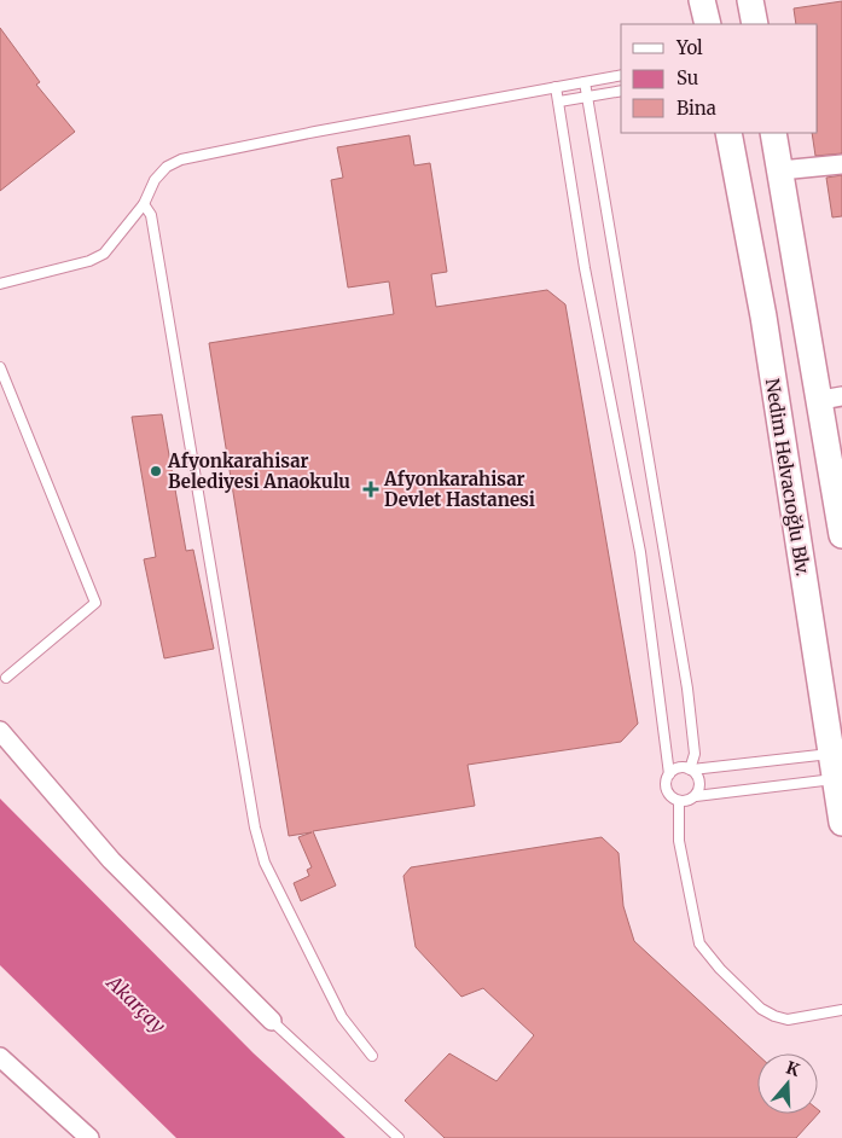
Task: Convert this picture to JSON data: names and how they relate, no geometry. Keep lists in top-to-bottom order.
{
  "streets": {
    "main road": ["Nedim Helvacıoğlu Blv."]
  },
  "water": ["Akarçay"],
  "places": {
    "other": ["Afyonkarahisar Belediyesi Anaokulu"],
    "health": ["Afyonkarahisar Devlet Hastanesi"]
  },
  "legend": ["Yol", "Su", "Bina"],
  "north": "top"
}
